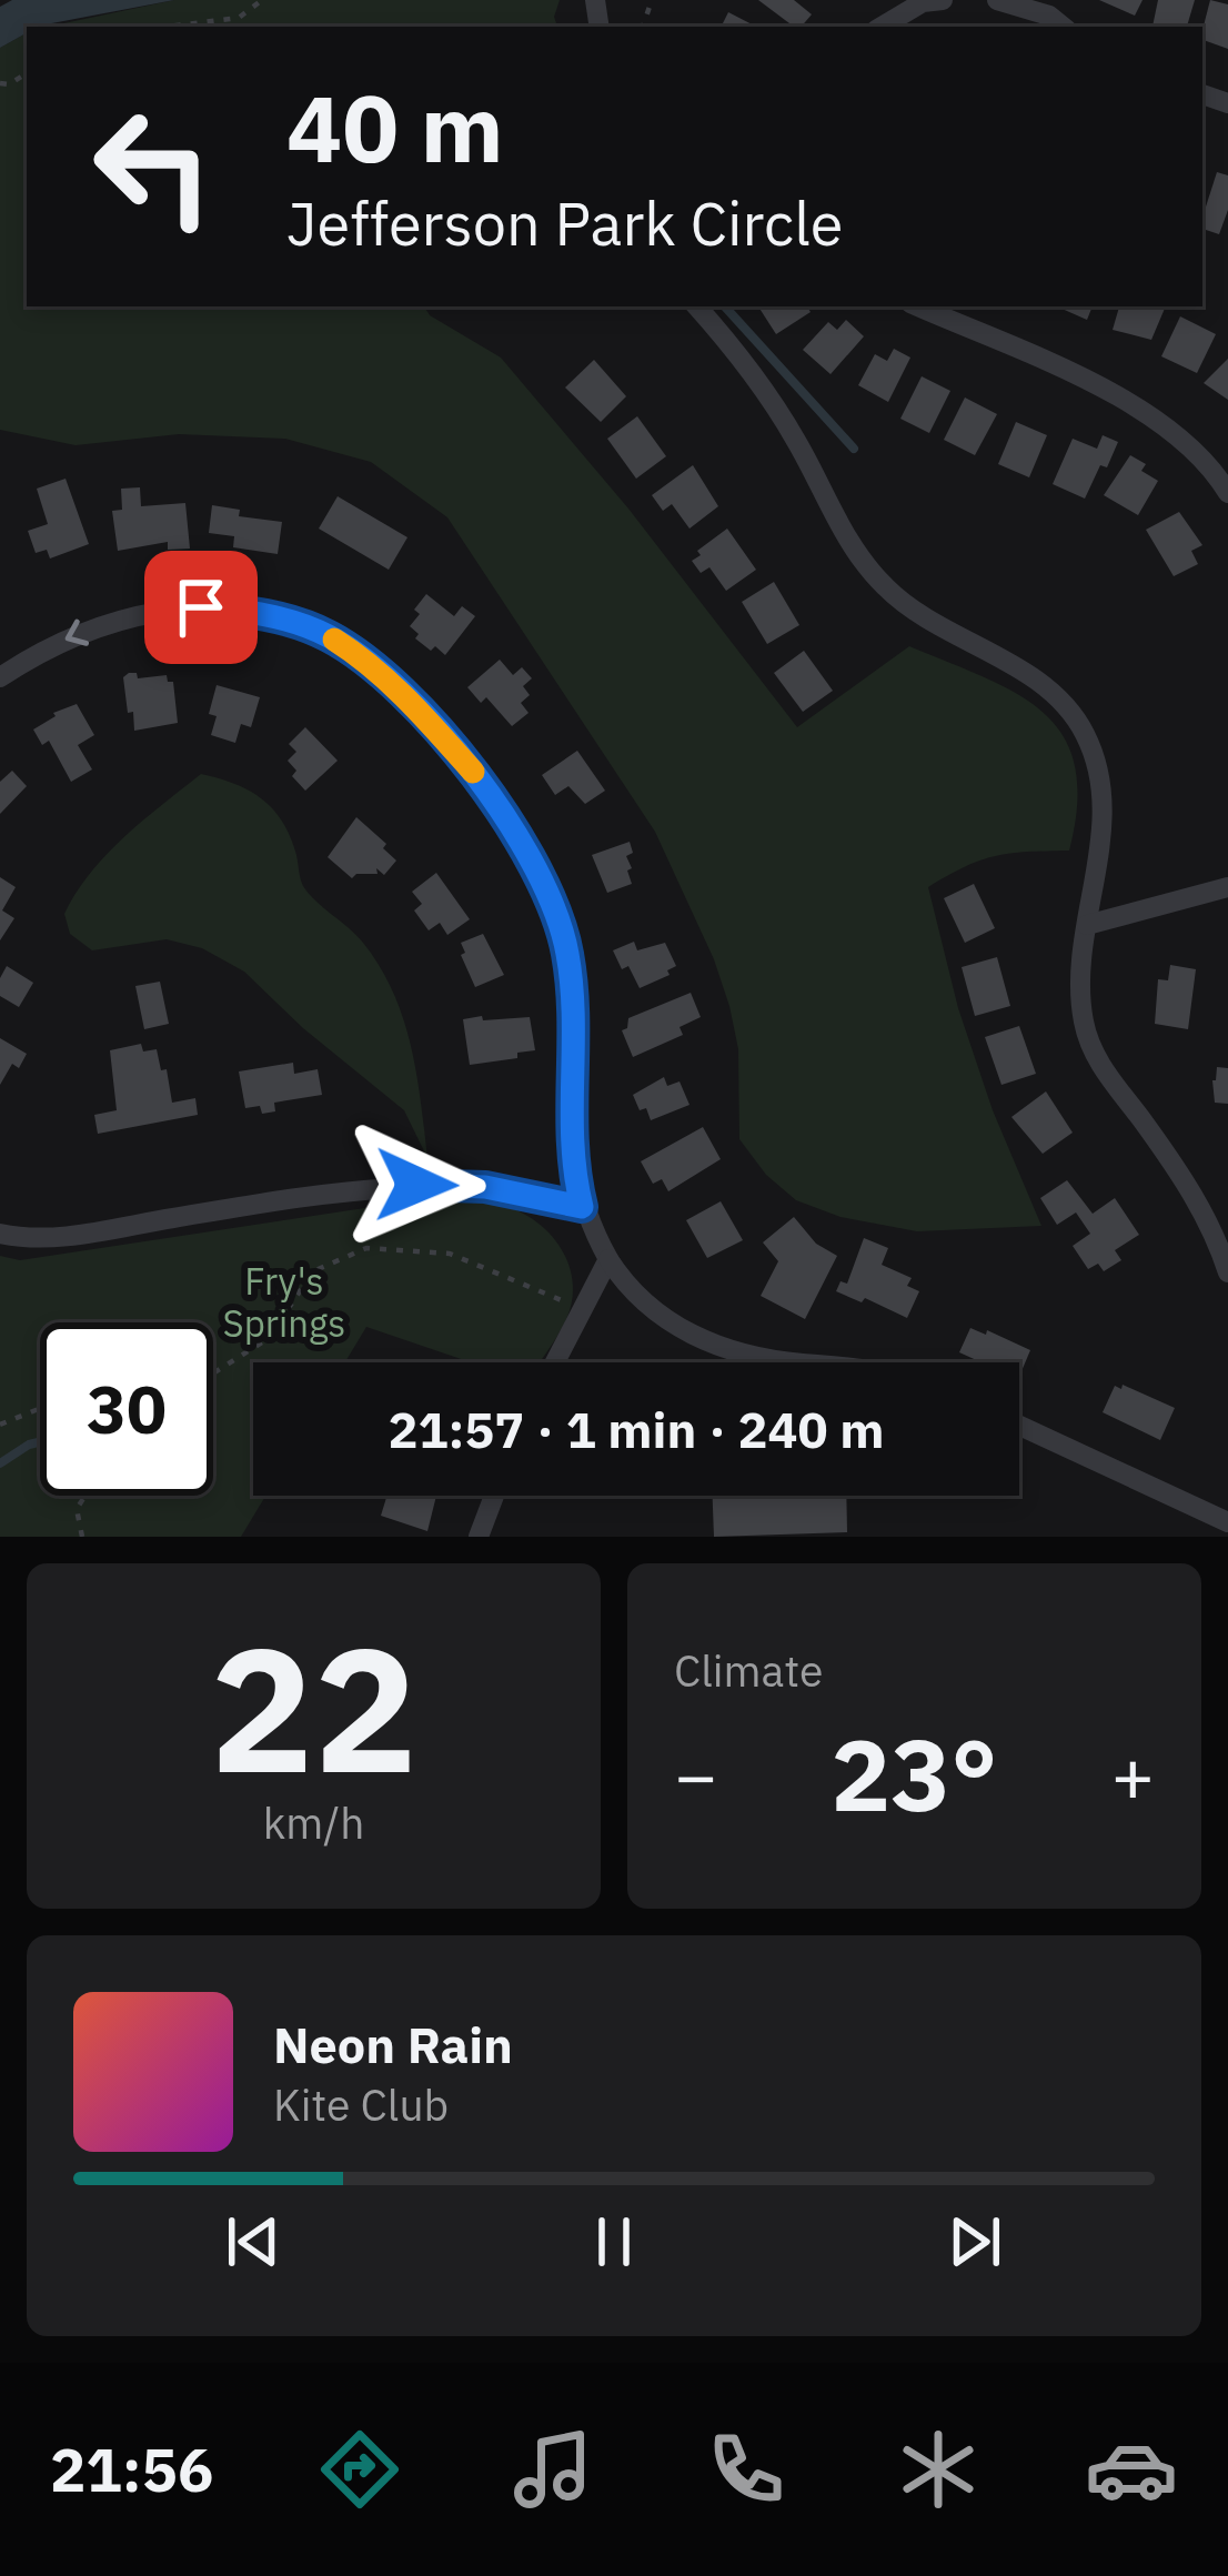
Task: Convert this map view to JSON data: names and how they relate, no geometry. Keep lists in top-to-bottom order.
{
  "parks": ["Fry's Springs"],
  "page": {
    "turn": ["40 m", "Jefferson Park Circle"],
    "limit": "30",
    "trip": "21:57 · 1 min · 240 m",
    "tile": [
      ["22", "km/h"],
      "Climate"
    ],
    "heat": ["−", "23°", "+"],
    "song": ["Neon Rain", "Kite Club"],
    "tabs": "21:56"
  }
}
